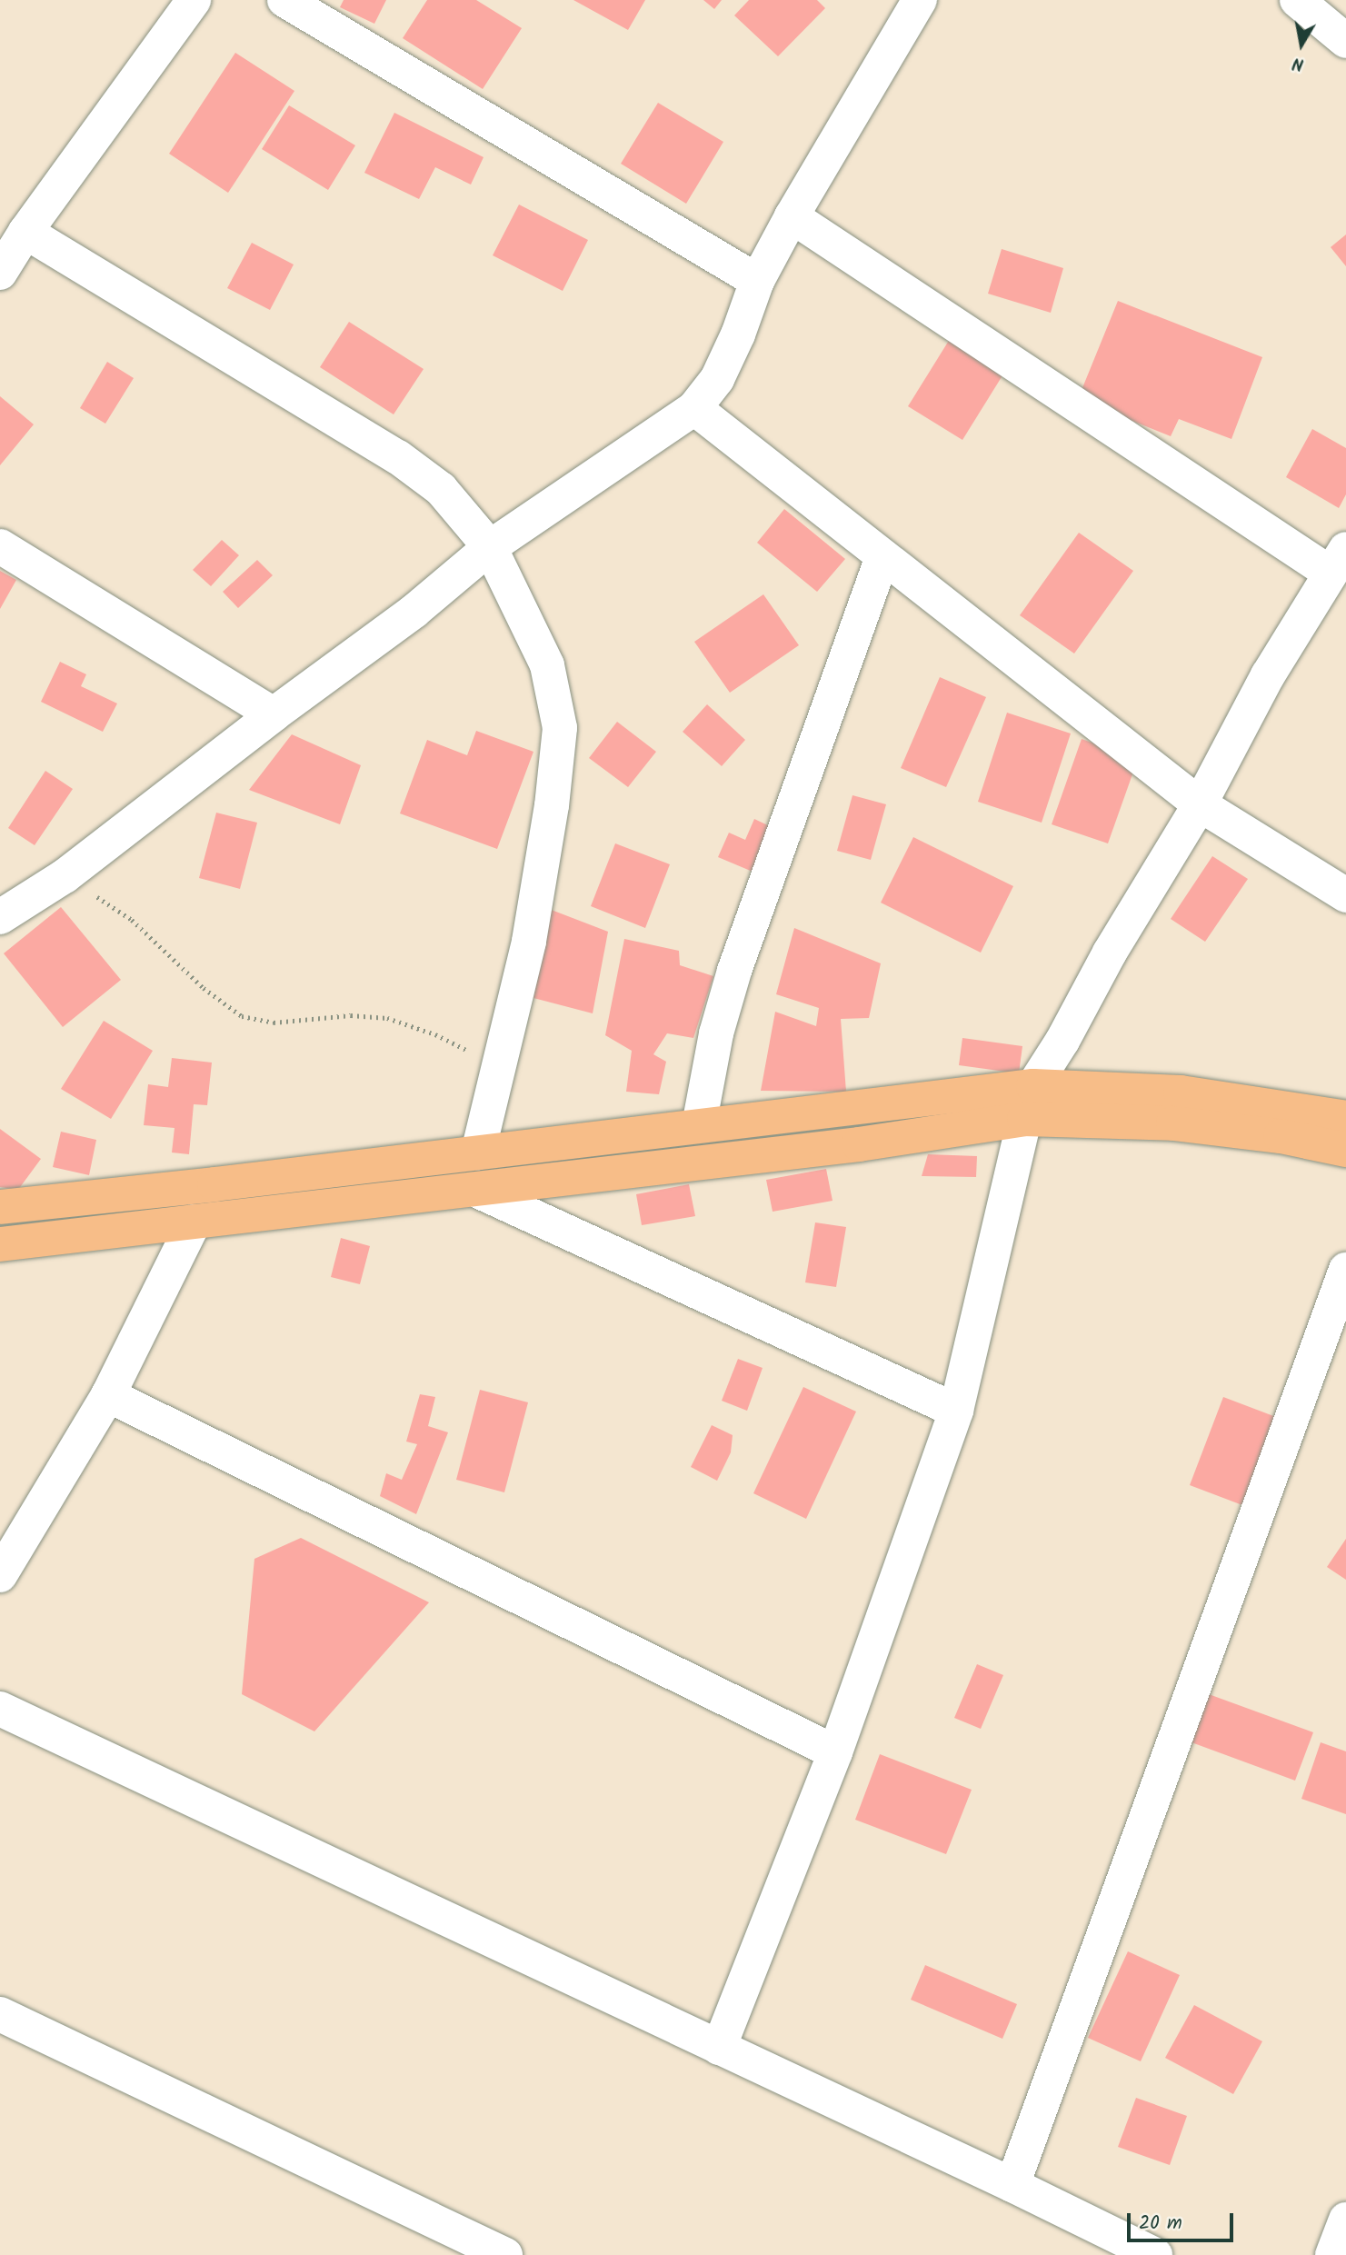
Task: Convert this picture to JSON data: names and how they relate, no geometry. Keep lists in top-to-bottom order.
{
  "scale_bar": "20 m",
  "north": "bottom"
}
